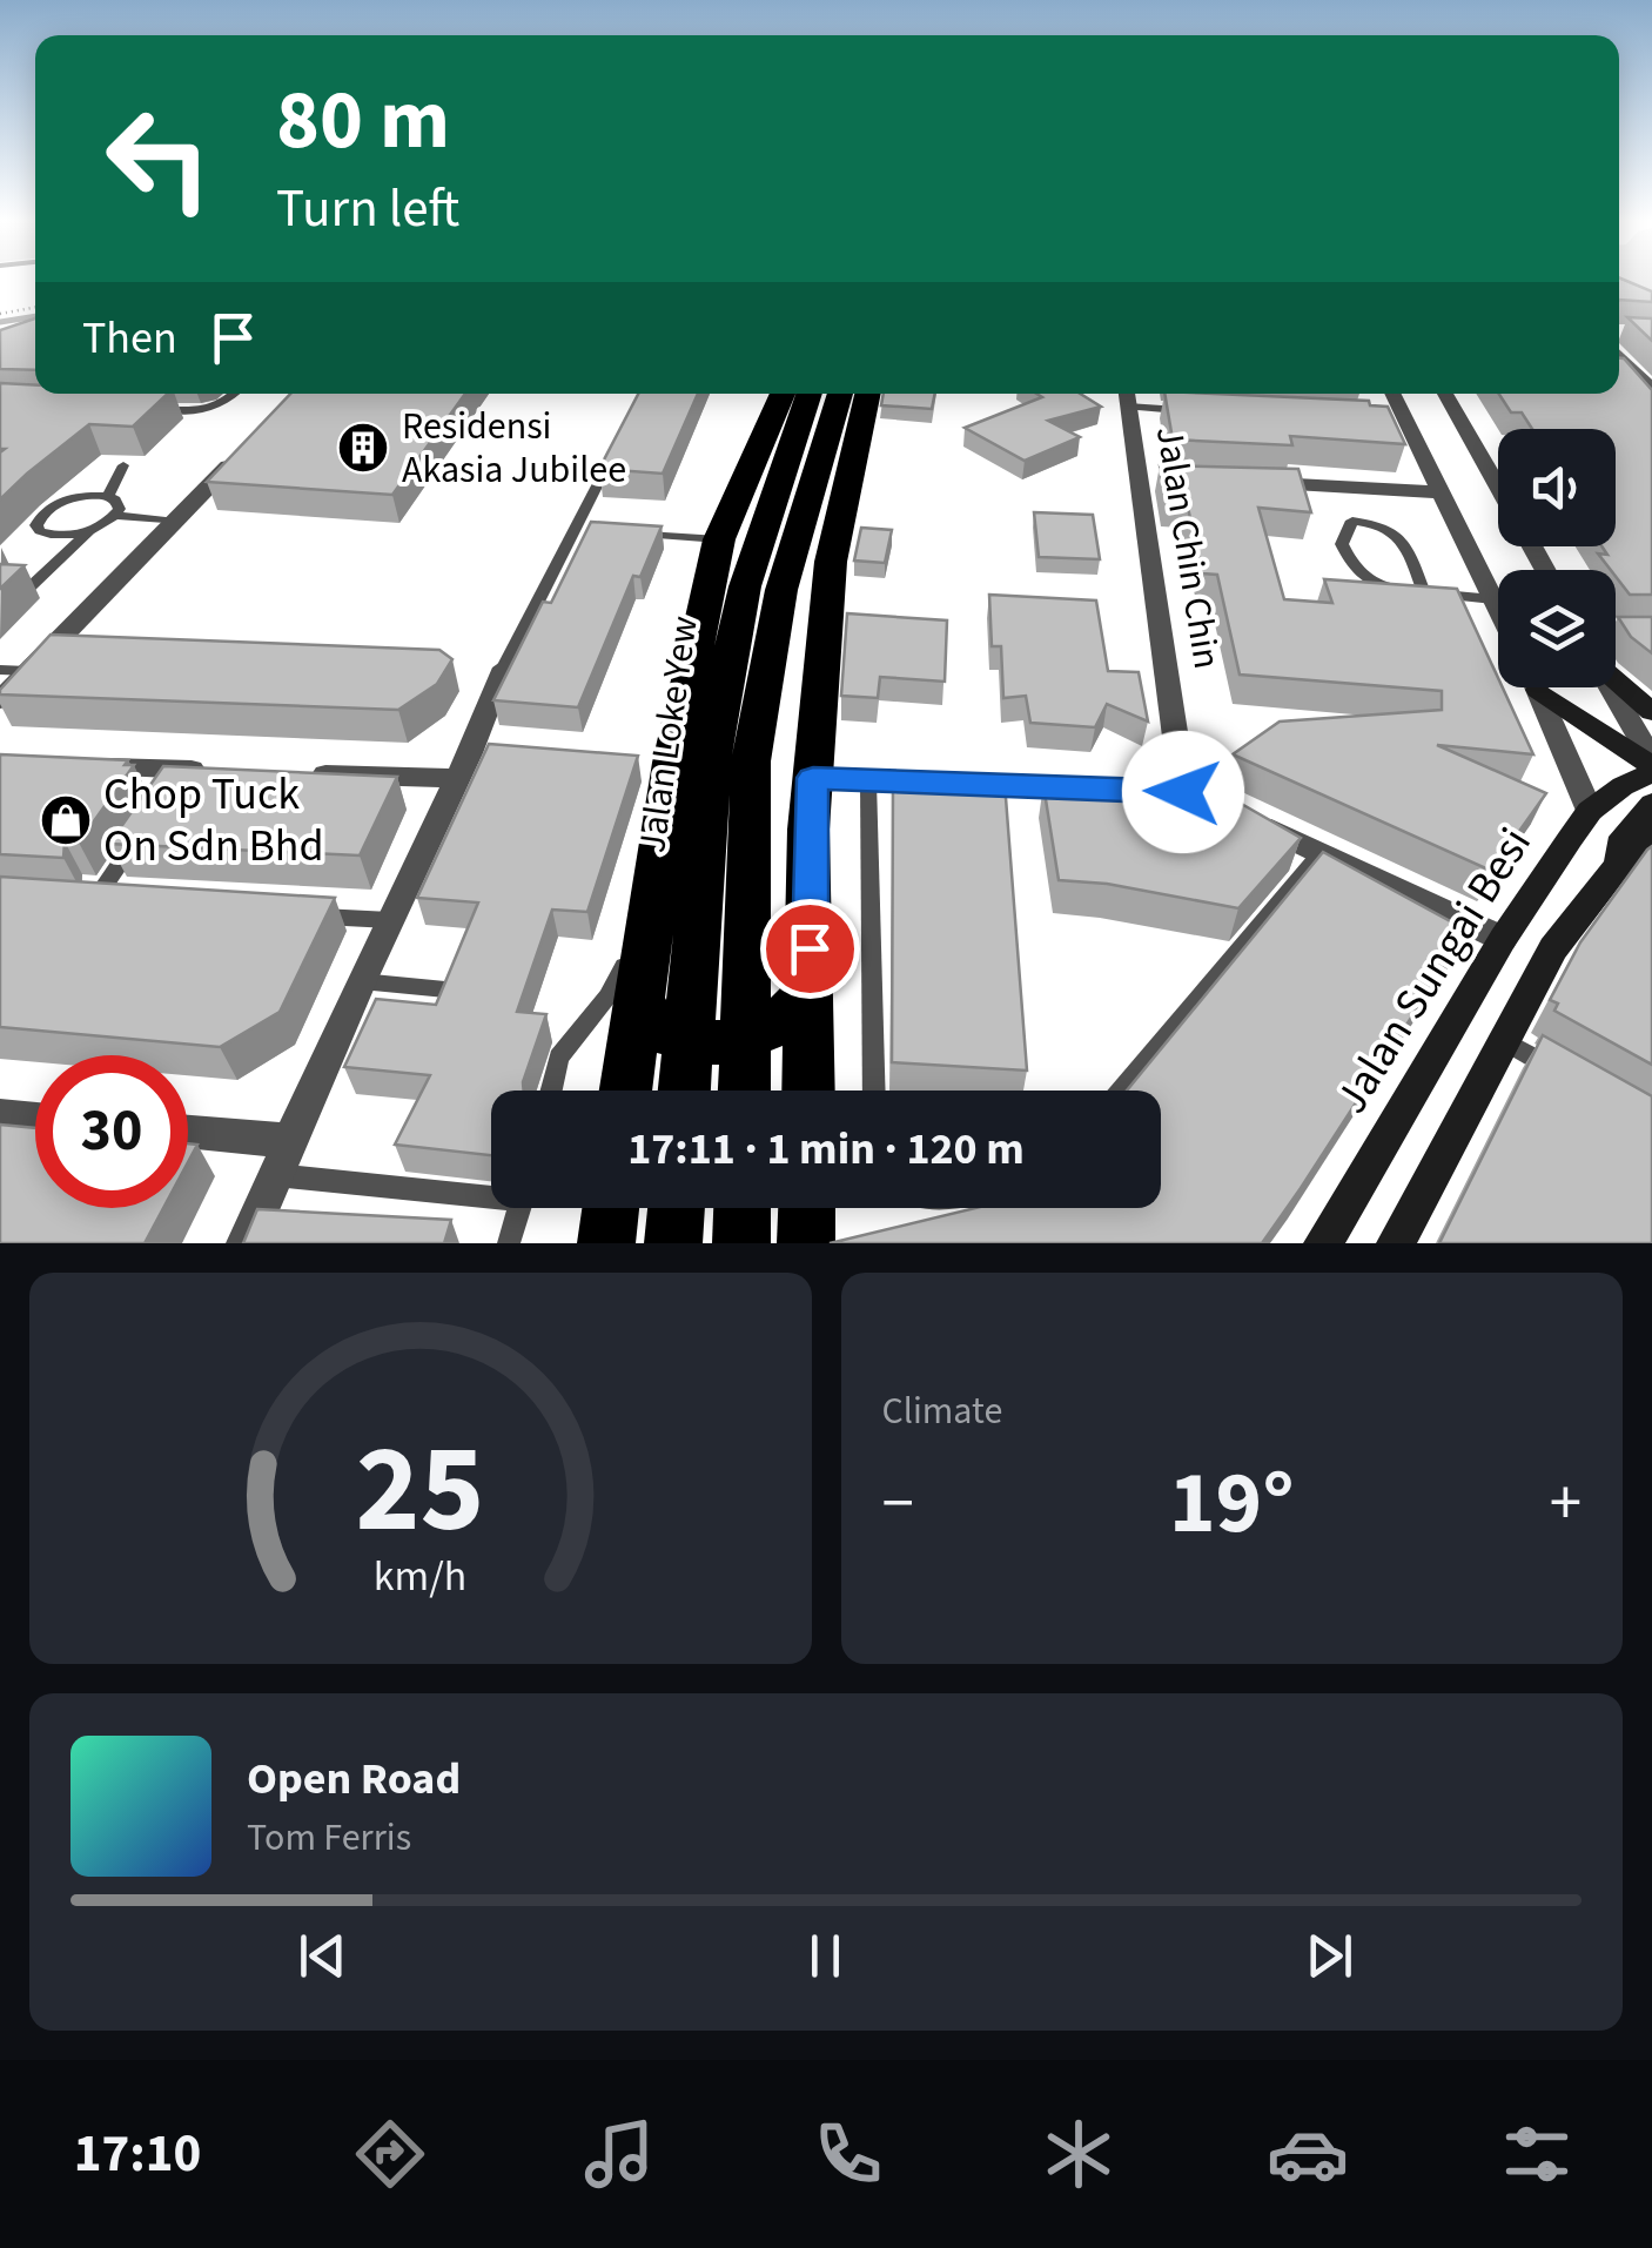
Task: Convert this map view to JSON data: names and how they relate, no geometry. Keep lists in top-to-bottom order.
{
  "streets": {
    "highway": ["Jalan Loke Yew"],
    "street": ["Jalan Chin Chin", "Jalan Sungai Besi"]
  },
  "places": {
    "building": ["Residensi Akasia Jubilee"],
    "shop": ["Chop Tuck On Sdn Bhd"]
  },
  "page": {
    "turn": ["80 m", "Turn left"],
    "then": "Then",
    "limit": "30",
    "trip": "17:11 · 1 min · 120 m",
    "tile": "Climate",
    "heat": ["−", "19°", "+"],
    "song": ["Open Road", "Tom Ferris"],
    "tabs": "17:10",
    "gauge": ["25", "km/h"]
  }
}
